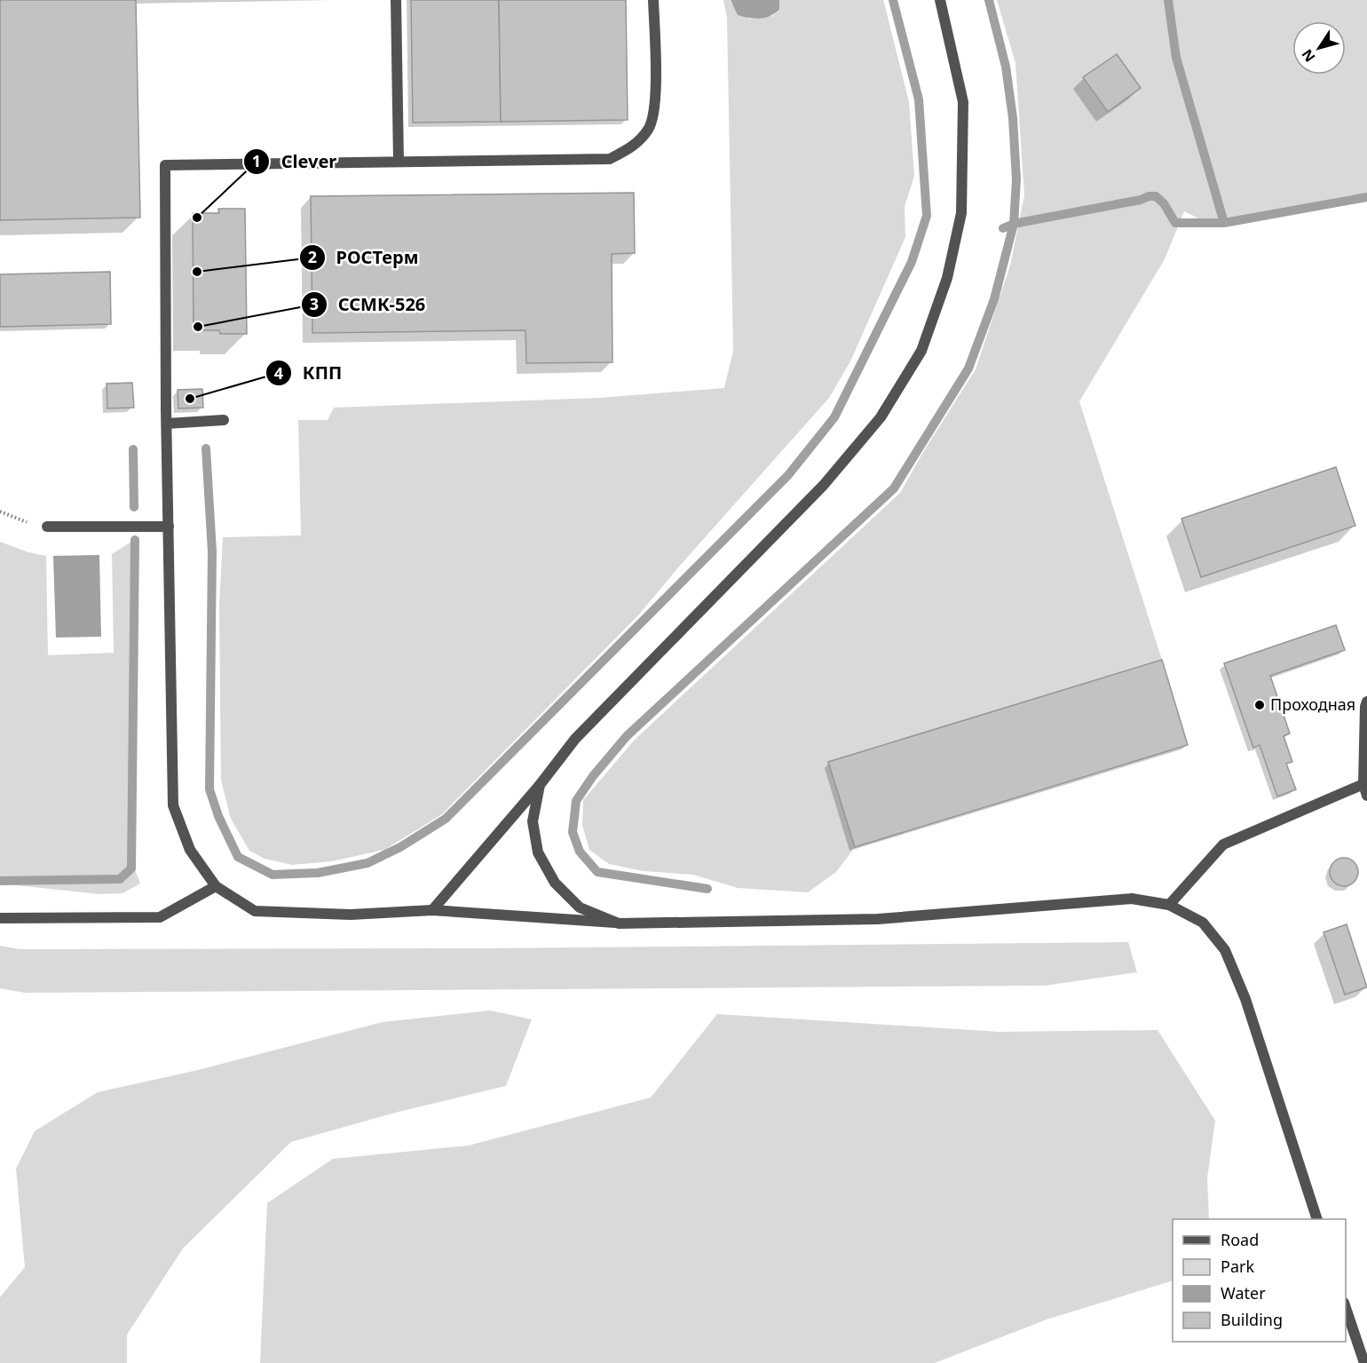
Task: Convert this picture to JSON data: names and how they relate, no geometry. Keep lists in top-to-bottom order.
{
  "places": [
    "Clever",
    "РОСТерм",
    "ССМК-526",
    "КПП",
    "Проходная"
  ],
  "legend": [
    "Road",
    "Park",
    "Water",
    "Building"
  ],
  "north": "bottom left"
}
